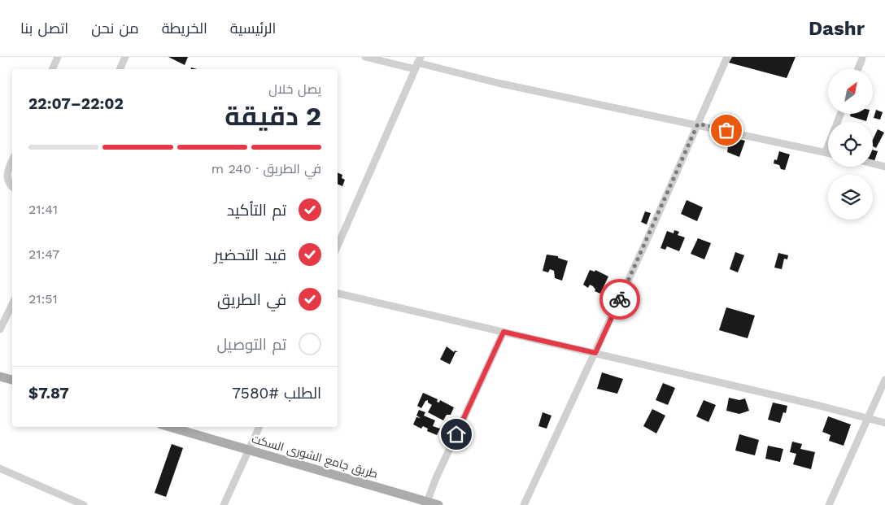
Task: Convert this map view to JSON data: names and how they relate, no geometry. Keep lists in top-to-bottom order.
{
  "streets": {
    "main road": ["طريق جامع الشورى السكت"]
  },
  "north": "top right",
  "page": {
    "header": "Dashr",
    "nav": [
      "الرئيسية",
      "الخريطة",
      "من نحن",
      "اتصل بنا"
    ],
    "heading": ["2 دقيقة", "يصل خلال", "22:02–22:07"],
    "panel": ["الطلب #7580", "$7.87"],
    "bar": "في الطريق · 240 m",
    "list": [
      ["تم التأكيد", "21:41"],
      ["قيد التحضير", "21:47"],
      ["في الطريق", "21:51"],
      "تم التوصيل"
    ]
  }
}
